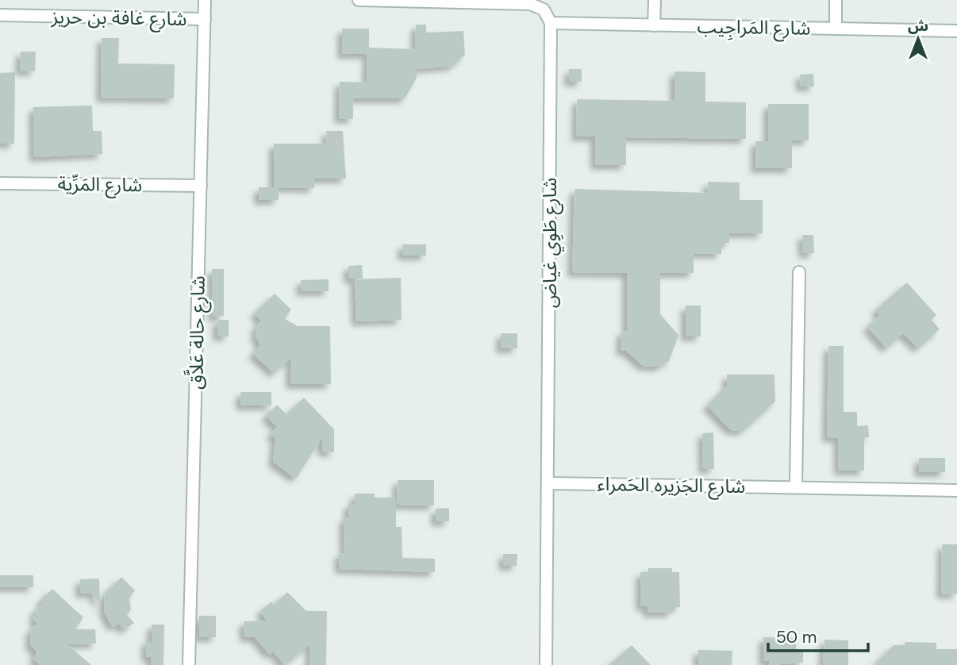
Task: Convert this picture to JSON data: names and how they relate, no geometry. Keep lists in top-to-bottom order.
{
  "streets": {
    "street": [
      "شارع غافة بن حريز",
      "شارع المَراجِيب",
      "شارع المَرِّية",
      "شارع طَوِي غياض",
      "شارع حالة عَلاَّق",
      "شارع الجَزيره الحَمراء"
    ]
  },
  "crossings": [
    ["شارع غافة بن حريز", "شارع حالة عَلاَّق"],
    ["شارع المَراجِيب", "شارع طَوِي غياض"],
    ["شارع المَرِّية", "شارع حالة عَلاَّق"],
    ["شارع طَوِي غياض", "شارع الجَزيره الحَمراء"]
  ],
  "scale_bar": "50 m",
  "north": "top"
}
